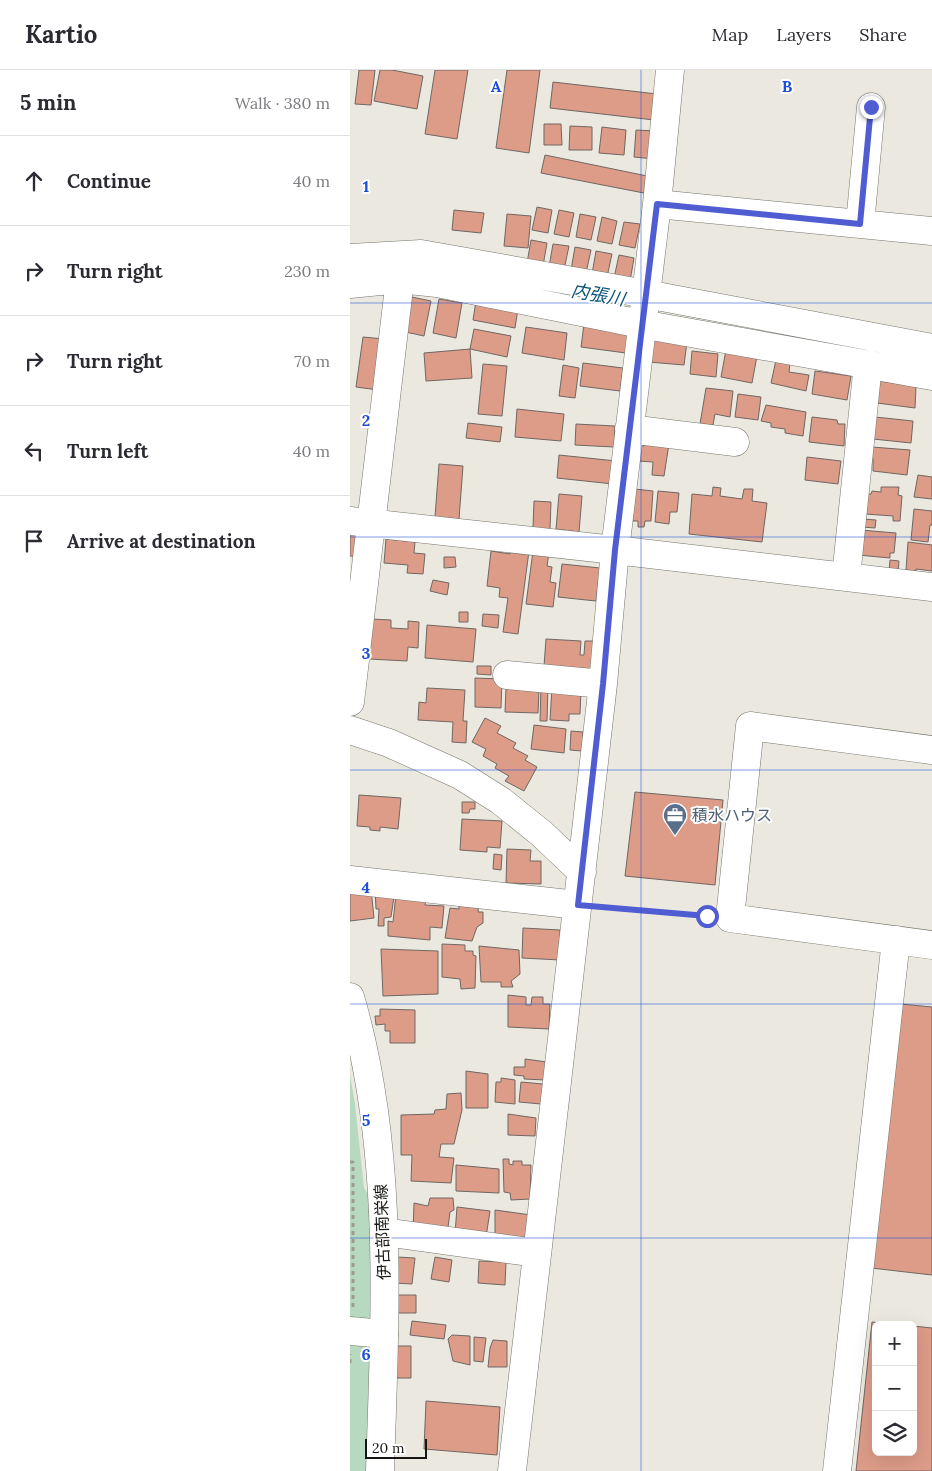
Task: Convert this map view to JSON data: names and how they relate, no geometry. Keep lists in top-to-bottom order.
{
  "streets": {
    "street": ["伊古部南栄線"]
  },
  "water": ["内張川"],
  "places": {
    "office": ["積水ハウス"]
  },
  "scale_bar": "20 m",
  "page": {
    "header": "Kartio",
    "nav": ["Map", "Layers", "Share"],
    "heading": ["5 min", "Walk · 380 m"],
    "list": [
      ["Continue", "40 m"],
      ["Turn right", "230 m"],
      ["Turn right", "70 m"],
      ["Turn left", "40 m"],
      "Arrive at destination"
    ],
    "map_buttons": ["+", "−"],
    "scale": "20 m"
  },
  "grid": {
    "columns": ["A", "B"],
    "rows": [
      "1",
      "2",
      "3",
      "4",
      "5",
      "6"
    ]
  }
}
